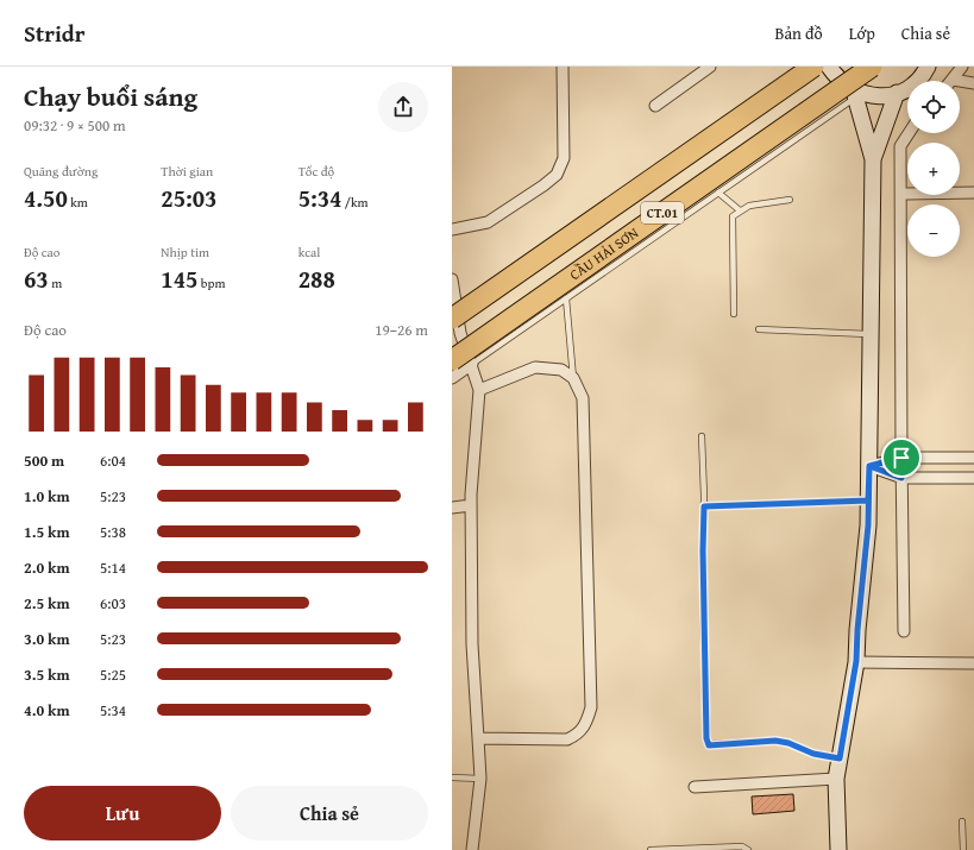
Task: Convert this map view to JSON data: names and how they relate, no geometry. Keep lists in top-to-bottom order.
{
  "streets": {
    "highway": ["CT.01", "CẦU HẢI SƠN"]
  },
  "page": {
    "header": "Stridr",
    "nav": ["Bản đồ", "Lớp", "Chia sẻ"],
    "heading": ["Chạy buổi sáng", "09:32 · 9 × 500 m"],
    "map_buttons": ["+", "−"],
    "stats": [
      ["Quãng đường", "4.50 km"],
      ["Thời gian", "25:03"],
      ["Tốc độ", "5:34 /km"],
      ["Độ cao", "63 m"],
      ["Nhịp tim", "145 bpm"],
      ["kcal", "288"]
    ],
    "chart": ["Độ cao", "19–26 m"],
    "list": [
      {
        "name": "500 m",
        "note": "6:04"
      },
      {
        "name": "1.0 km",
        "note": "5:23"
      },
      {
        "name": "1.5 km",
        "note": "5:38"
      },
      {
        "name": "2.0 km",
        "note": "5:14"
      },
      {
        "name": "2.5 km",
        "note": "6:03"
      },
      {
        "name": "3.0 km",
        "note": "5:23"
      },
      {
        "name": "3.5 km",
        "note": "5:25"
      },
      {
        "name": "4.0 km",
        "note": "5:34"
      }
    ],
    "buttons": ["Lưu", "Chia sẻ"]
  }
}
